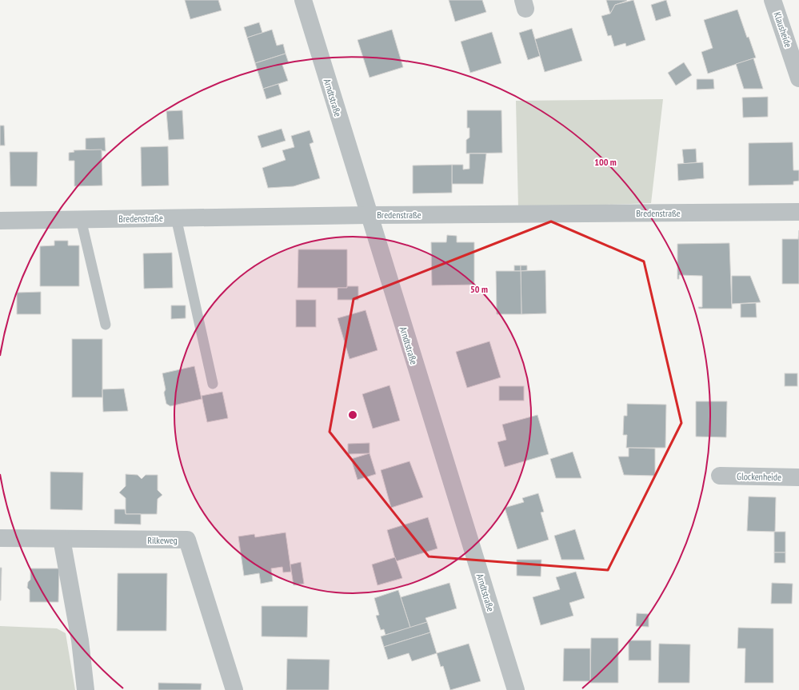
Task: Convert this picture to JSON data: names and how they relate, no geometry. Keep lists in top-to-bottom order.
{
  "streets": {
    "street": [
      "Klausheide",
      "Arndtstraße",
      "Bredenstraße",
      "Glockenheide",
      "Rilkeweg"
    ]
  },
  "crossings": [
    ["Arndtstraße", "Bredenstraße"]
  ],
  "rings": ["100 m", "50 m"]
}
